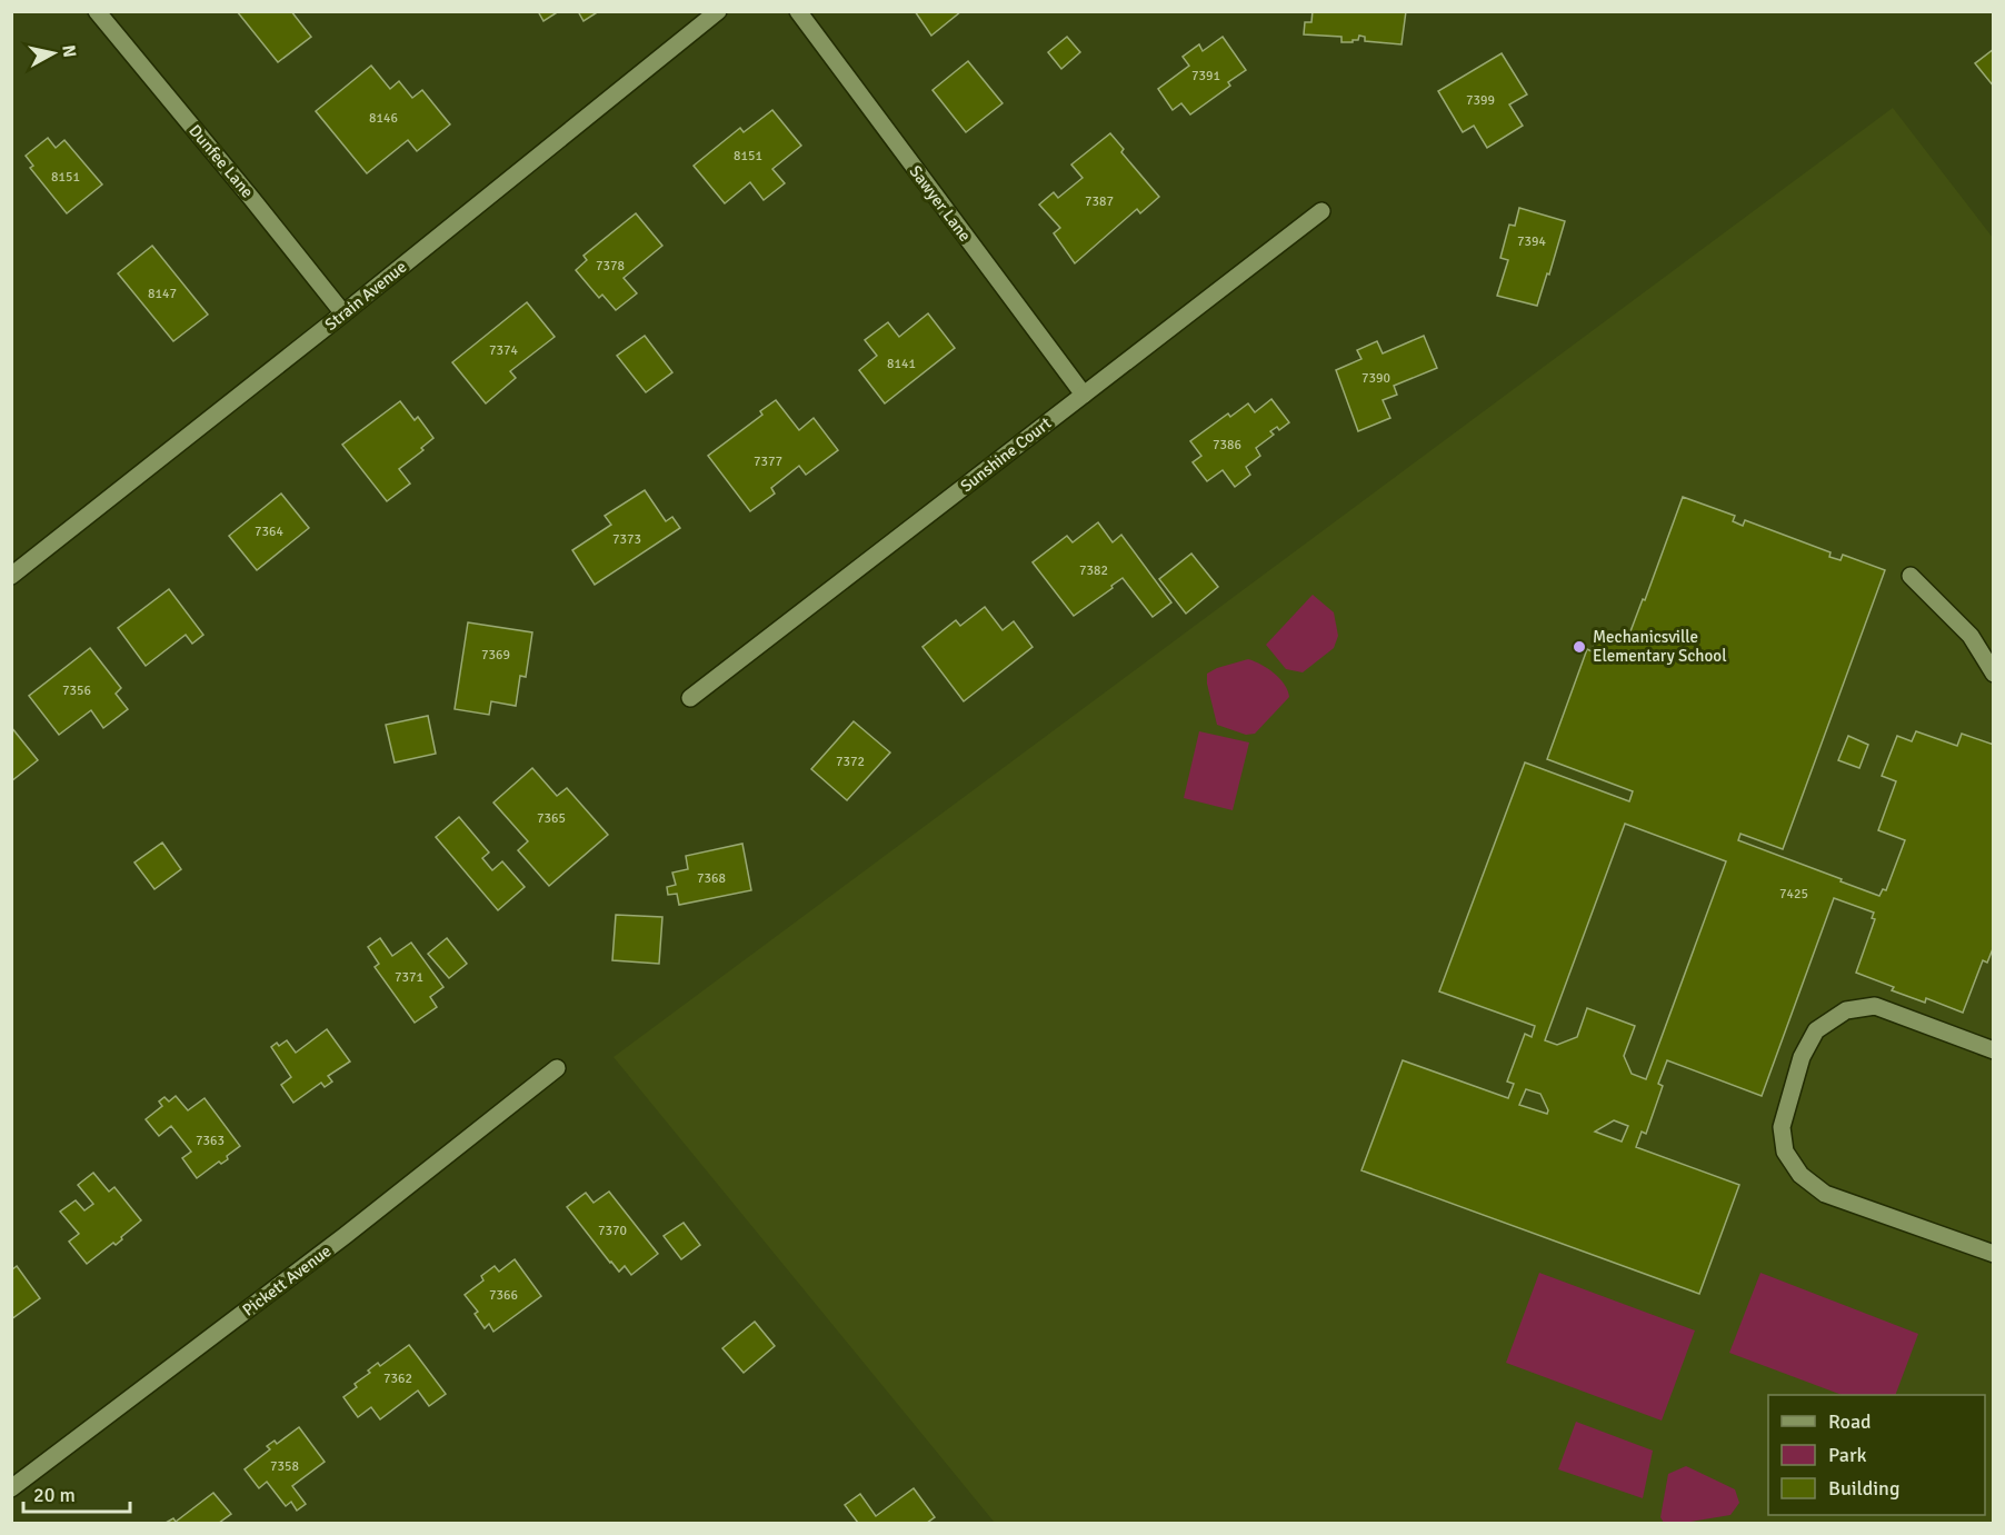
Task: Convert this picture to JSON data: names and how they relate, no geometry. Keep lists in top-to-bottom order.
{
  "streets": {
    "street": [
      "Dunfee Lane",
      "Sawyer Lane",
      "Strain Avenue",
      "Sunshine Court",
      "Pickett Avenue"
    ]
  },
  "crossings": [
    ["Dunfee Lane", "Strain Avenue"],
    ["Sawyer Lane", "Sunshine Court"]
  ],
  "places": ["Mechanicsville Elementary School"],
  "house_numbers": [
    "7391",
    "7399",
    "8146",
    "8151",
    "8151",
    "7387",
    "7394",
    "7378",
    "8147",
    "7374",
    "8141",
    "7390",
    "7386",
    "7377",
    "7364",
    "7373",
    "7382",
    "7369",
    "7356",
    "7372",
    "7365",
    "7368",
    "7425",
    "7371",
    "7363",
    "7370",
    "7366",
    "7362",
    "7358"
  ],
  "legend": ["Road", "Park", "Building"],
  "scale_bar": "20 m",
  "north": "right"
}
